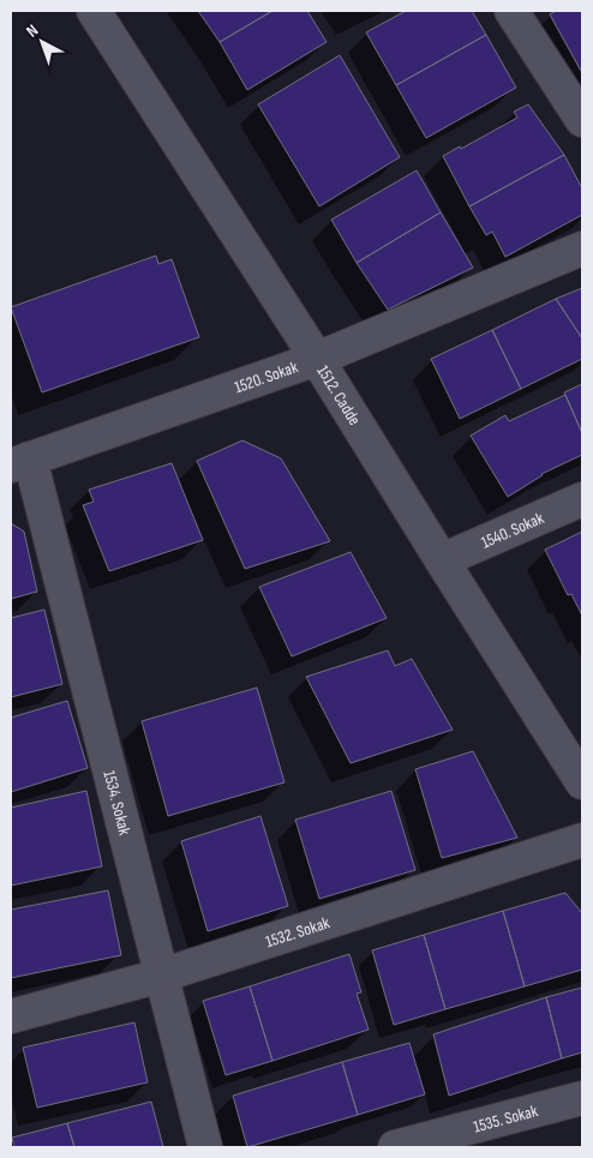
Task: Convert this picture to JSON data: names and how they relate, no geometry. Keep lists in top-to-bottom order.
{
  "streets": {
    "street": [
      "1520. Sokak",
      "1512. Cadde",
      "1540. Sokak",
      "1534. Sokak",
      "1532. Sokak",
      "1535. Sokak"
    ]
  },
  "crossings": [
    ["1520. Sokak", "1512. Cadde"],
    ["1520. Sokak", "1534. Sokak"],
    ["1512. Cadde", "1540. Sokak"],
    ["1534. Sokak", "1532. Sokak"]
  ],
  "north": "top left"
}
